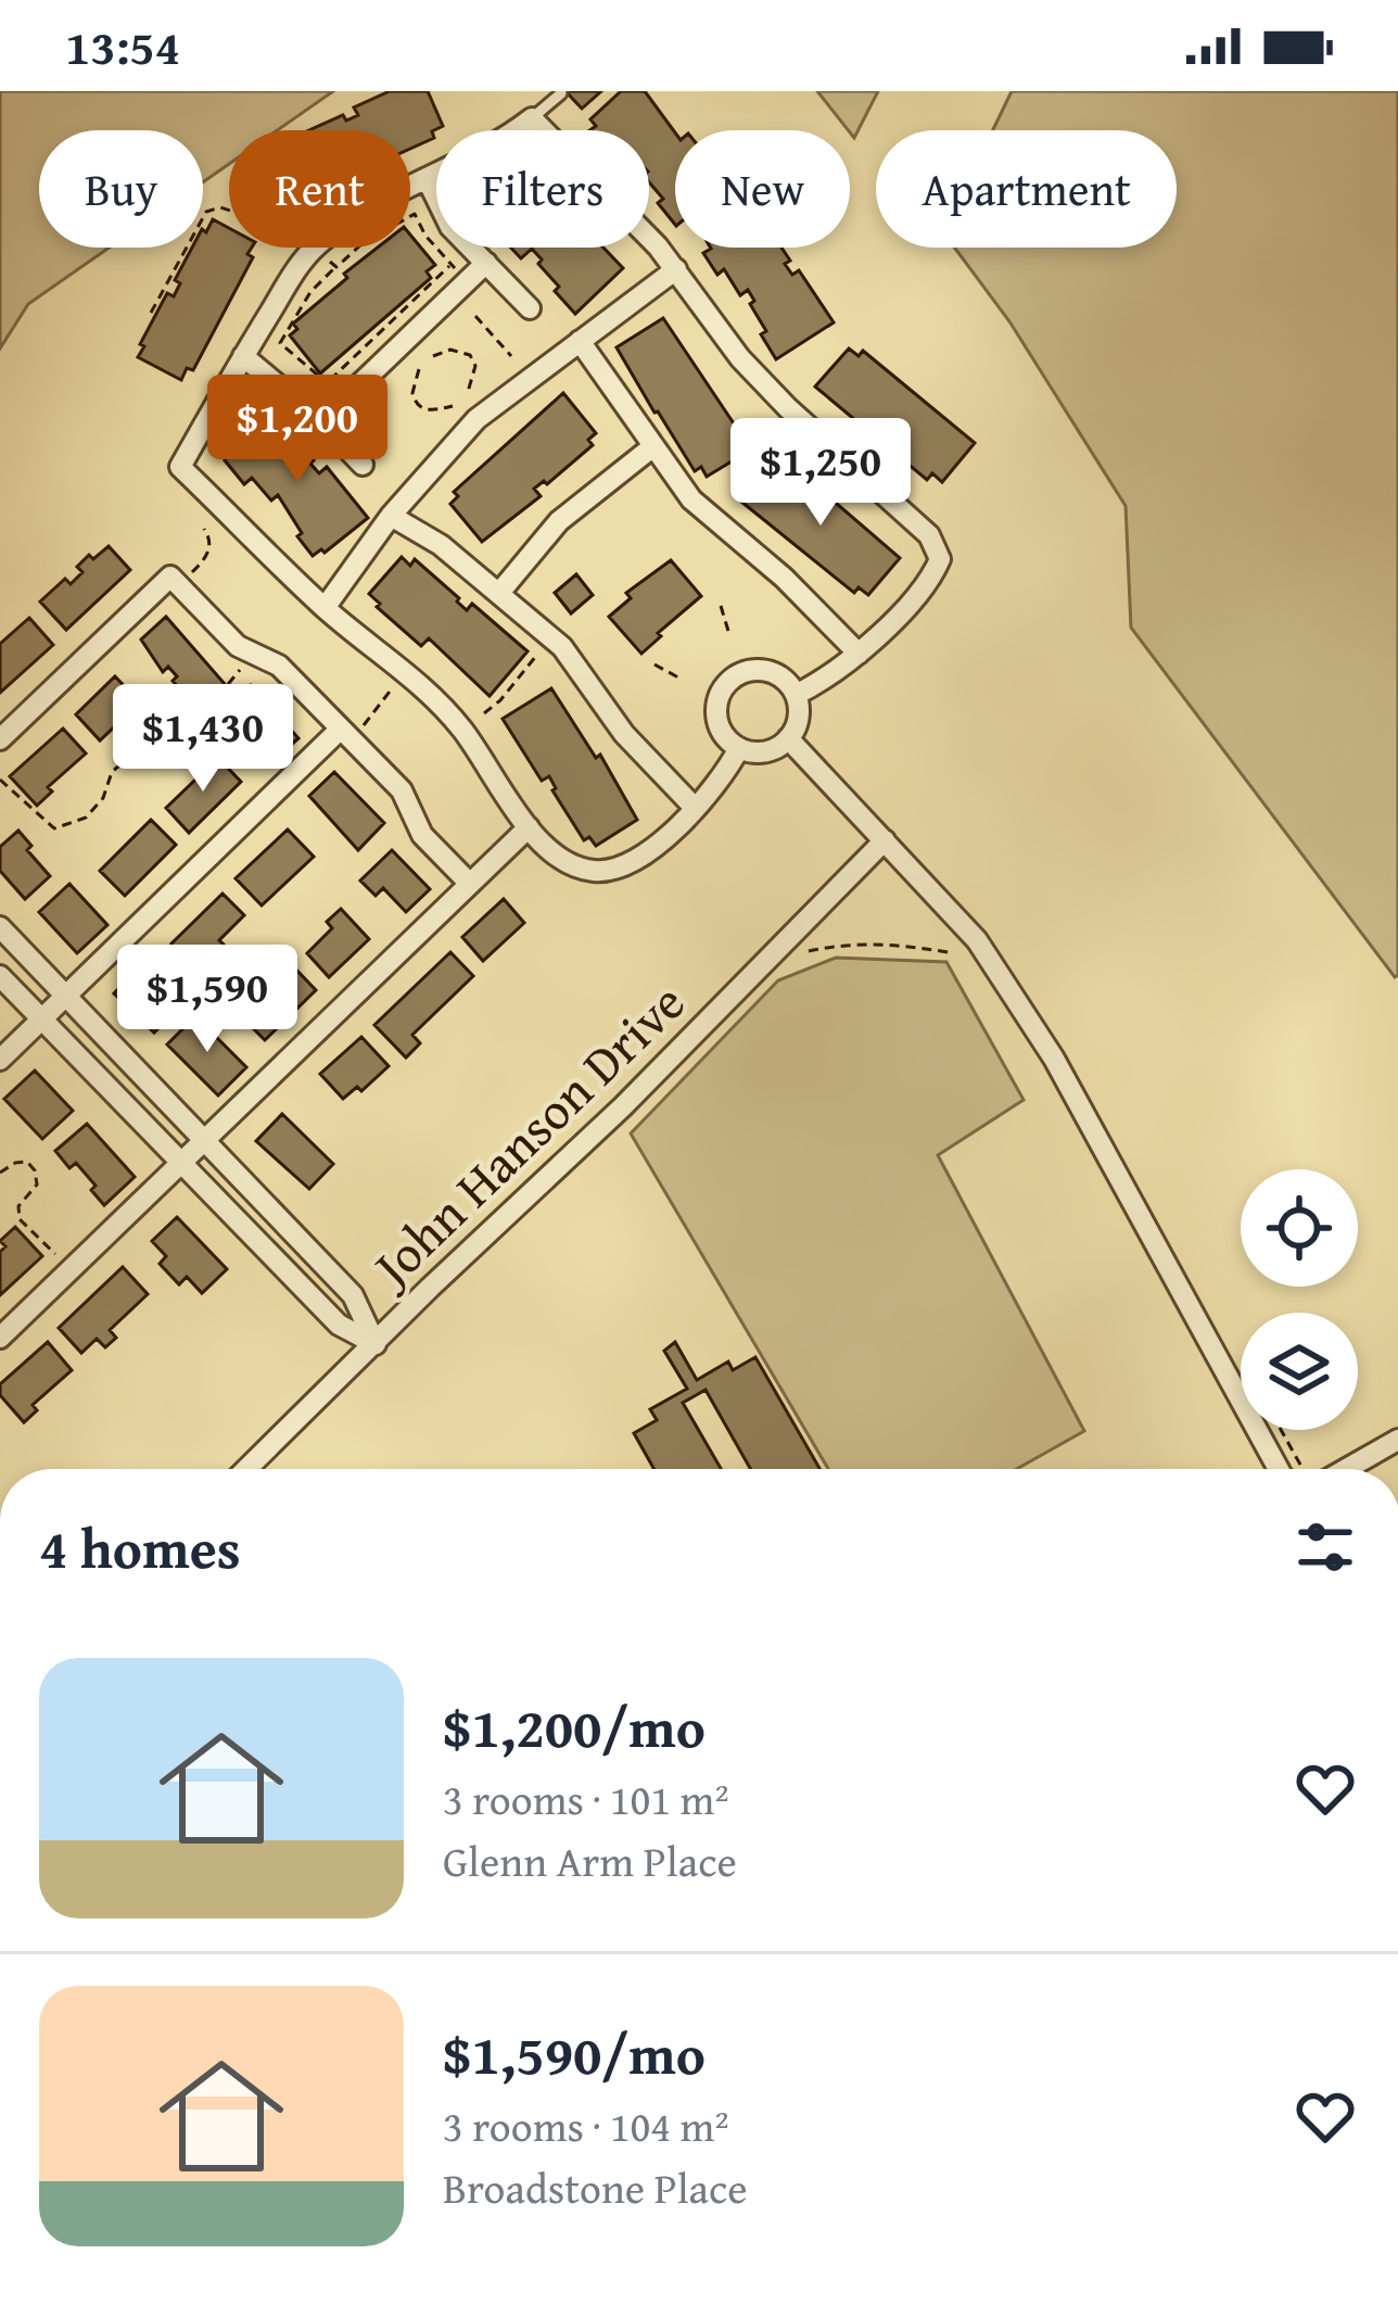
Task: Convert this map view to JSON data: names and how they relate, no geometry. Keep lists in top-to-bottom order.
{
  "streets": {
    "street": ["John Hanson Drive"]
  },
  "page": {
    "status": "13:54",
    "chip": [
      "Buy",
      "Rent",
      "Filters",
      "New",
      "Apartment"
    ],
    "price": [
      "$1,200",
      "$1,250",
      "$1,430",
      "$1,590"
    ],
    "heading": "4 homes",
    "list": [
      {
        "name": "$1,200/mo",
        "note": "3 rooms · 101 m² · Glenn Arm Place"
      },
      {
        "name": "$1,590/mo",
        "note": "3 rooms · 104 m² · Broadstone Place"
      }
    ]
  }
}
